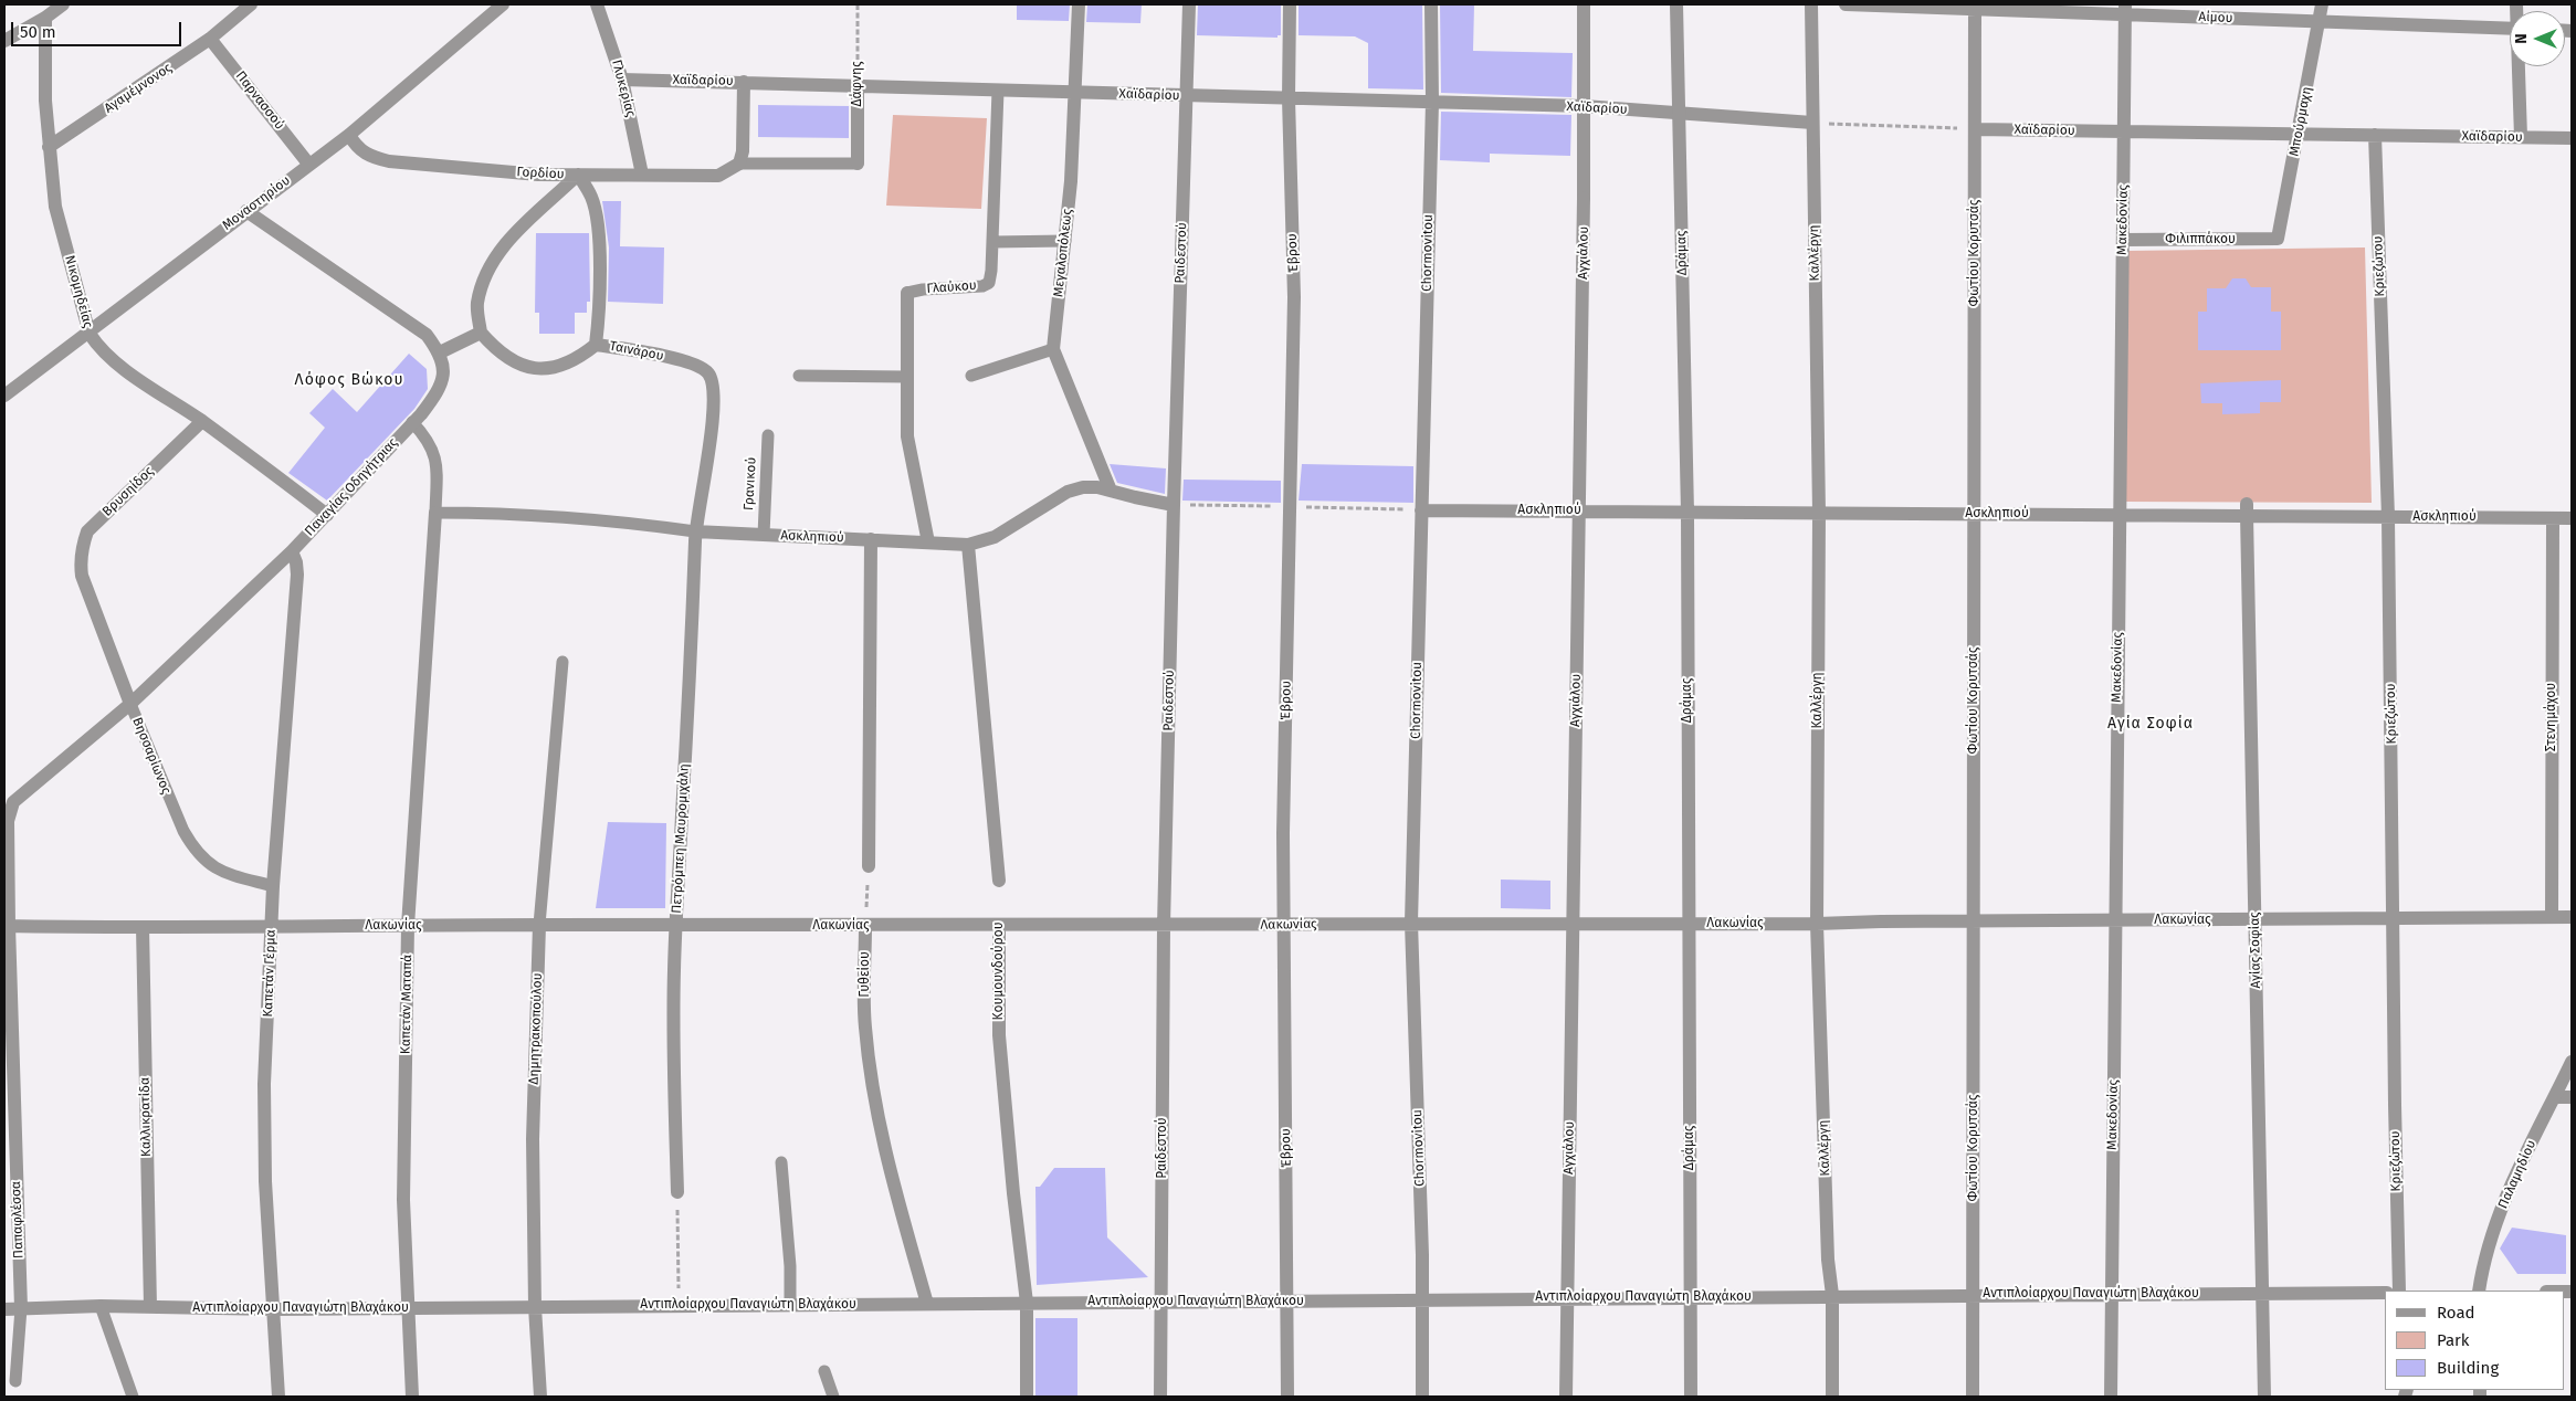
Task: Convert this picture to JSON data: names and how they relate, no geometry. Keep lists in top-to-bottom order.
{
  "streets": {
    "street": [
      "Αίμου",
      "Χαϊδαρίου",
      "Δάφνης",
      "Αγαμέμνονος",
      "Γλυκερίας",
      "Παρνασσού",
      "Μπούρμαχη",
      "Γορδίου",
      "Μοναστηρίου",
      "Μακεδονίας",
      "Φιλιππάκου",
      "Μεγαλοπόλεως",
      "Ραιδεστού",
      "Έβρου",
      "Chormovitou",
      "Αγχιάλου",
      "Δράμας",
      "Καλλέργη",
      "Φωτίου Κορυτσάς",
      "Κριεζώτου",
      "Γλαύκου",
      "Νικομηδείας",
      "Ταινάρου",
      "Παναγίας Οδηγήτριας",
      "Βρυσηίδος",
      "Ασκληπιού",
      "Στενημάχου",
      "Βησσαρίωνος",
      "Πετρόμπεη Μαυρομιχάλη",
      "Λακωνίας",
      "Αγίας Σοφίας",
      "Κουμουνδούρου",
      "Καπετάν Γέρμα",
      "Γυθείου",
      "Καπετάν Ματαπά",
      "Δημητρακοπούλου",
      "Καλλικρατίδα",
      "Παλαμηδίου",
      "Παπαφλέσσα",
      "Αντιπλοίαρχου Παναγιώτη Βλαχάκου"
    ],
    "lane": ["Γρανικού"]
  },
  "crossings": [
    ["Αίμου", "Μπούρμαχη"],
    ["Αίμου", "Μακεδονίας"],
    ["Αίμου", "Φωτίου Κορυτσάς"],
    ["Χαϊδαρίου", "Δάφνης"],
    ["Χαϊδαρίου", "Γλυκερίας"],
    ["Χαϊδαρίου", "Μπούρμαχη"],
    ["Χαϊδαρίου", "Μακεδονίας"],
    ["Χαϊδαρίου", "Μεγαλοπόλεως"],
    ["Χαϊδαρίου", "Ραιδεστού"],
    ["Χαϊδαρίου", "Έβρου"],
    ["Χαϊδαρίου", "Chormovitou"],
    ["Χαϊδαρίου", "Αγχιάλου"],
    ["Χαϊδαρίου", "Δράμας"],
    ["Χαϊδαρίου", "Καλλέργη"],
    ["Χαϊδαρίου", "Φωτίου Κορυτσάς"],
    ["Χαϊδαρίου", "Κριεζώτου"],
    ["Χαϊδαρίου", "Γλαύκου"],
    ["Δάφνης", "Γορδίου"],
    ["Αγαμέμνονος", "Παρνασσού"],
    ["Αγαμέμνονος", "Νικομηδείας"],
    ["Γλυκερίας", "Γορδίου"],
    ["Παρνασσού", "Μοναστηρίου"],
    ["Μπούρμαχη", "Φιλιππάκου"],
    ["Γορδίου", "Μοναστηρίου"],
    ["Μοναστηρίου", "Νικομηδείας"],
    ["Μακεδονίας", "Φιλιππάκου"],
    ["Μακεδονίας", "Ασκληπιού"],
    ["Μακεδονίας", "Λακωνίας"],
    ["Μακεδονίας", "Αντιπλοίαρχου Παναγιώτη Βλαχάκου"],
    ["Μεγαλοπόλεως", "Ασκληπιού"],
    ["Ραιδεστού", "Ασκληπιού"],
    ["Ραιδεστού", "Λακωνίας"],
    ["Ραιδεστού", "Αντιπλοίαρχου Παναγιώτη Βλαχάκου"],
    ["Έβρου", "Λακωνίας"],
    ["Έβρου", "Αντιπλοίαρχου Παναγιώτη Βλαχάκου"],
    ["Chormovitou", "Ασκληπιού"],
    ["Chormovitou", "Λακωνίας"],
    ["Chormovitou", "Αντιπλοίαρχου Παναγιώτη Βλαχάκου"],
    ["Αγχιάλου", "Ασκληπιού"],
    ["Αγχιάλου", "Λακωνίας"],
    ["Αγχιάλου", "Αντιπλοίαρχου Παναγιώτη Βλαχάκου"],
    ["Δράμας", "Ασκληπιού"],
    ["Δράμας", "Λακωνίας"],
    ["Δράμας", "Αντιπλοίαρχου Παναγιώτη Βλαχάκου"],
    ["Καλλέργη", "Ασκληπιού"],
    ["Καλλέργη", "Λακωνίας"],
    ["Καλλέργη", "Αντιπλοίαρχου Παναγιώτη Βλαχάκου"],
    ["Φωτίου Κορυτσάς", "Ασκληπιού"],
    ["Φωτίου Κορυτσάς", "Λακωνίας"],
    ["Φωτίου Κορυτσάς", "Αντιπλοίαρχου Παναγιώτη Βλαχάκου"],
    ["Κριεζώτου", "Ασκληπιού"],
    ["Κριεζώτου", "Λακωνίας"],
    ["Γλαύκου", "Ασκληπιού"],
    ["Νικομηδείας", "Παναγίας Οδηγήτριας"],
    ["Νικομηδείας", "Βρυσηίδος"],
    ["Ταινάρου", "Πετρόμπεη Μαυρομιχάλη"],
    ["Γρανικού", "Ασκληπιού"],
    ["Παναγίας Οδηγήτριας", "Βησσαρίωνος"],
    ["Παναγίας Οδηγήτριας", "Λακωνίας"],
    ["Παναγίας Οδηγήτριας", "Καπετάν Γέρμα"],
    ["Παναγίας Οδηγήτριας", "Παπαφλέσσα"],
    ["Βρυσηίδος", "Βησσαρίωνος"],
    ["Ασκληπιού", "Στενημάχου"],
    ["Ασκληπιού", "Πετρόμπεη Μαυρομιχάλη"],
    ["Ασκληπιού", "Αγίας Σοφίας"],
    ["Ασκληπιού", "Καπετάν Ματαπά"],
    ["Στενημάχου", "Λακωνίας"],
    ["Βησσαρίωνος", "Καπετάν Γέρμα"],
    ["Πετρόμπεη Μαυρομιχάλη", "Λακωνίας"],
    ["Λακωνίας", "Αγίας Σοφίας"],
    ["Λακωνίας", "Κουμουνδούρου"],
    ["Λακωνίας", "Καπετάν Γέρμα"],
    ["Λακωνίας", "Γυθείου"],
    ["Λακωνίας", "Καπετάν Ματαπά"],
    ["Λακωνίας", "Δημητρακοπούλου"],
    ["Λακωνίας", "Καλλικρατίδα"],
    ["Λακωνίας", "Παπαφλέσσα"],
    ["Αγίας Σοφίας", "Αντιπλοίαρχου Παναγιώτη Βλαχάκου"],
    ["Κουμουνδούρου", "Αντιπλοίαρχου Παναγιώτη Βλαχάκου"],
    ["Καπετάν Γέρμα", "Αντιπλοίαρχου Παναγιώτη Βλαχάκου"],
    ["Γυθείου", "Αντιπλοίαρχου Παναγιώτη Βλαχάκου"],
    ["Καπετάν Ματαπά", "Αντιπλοίαρχου Παναγιώτη Βλαχάκου"],
    ["Δημητρακοπούλου", "Αντιπλοίαρχου Παναγιώτη Βλαχάκου"],
    ["Καλλικρατίδα", "Αντιπλοίαρχου Παναγιώτη Βλαχάκου"],
    ["Παπαφλέσσα", "Αντιπλοίαρχου Παναγιώτη Βλαχάκου"]
  ],
  "districts": ["Λόφος Βώκου", "Αγία Σοφία"],
  "legend": ["Road", "Park", "Building"],
  "scale_bar": "50 m",
  "north": "left"
}
